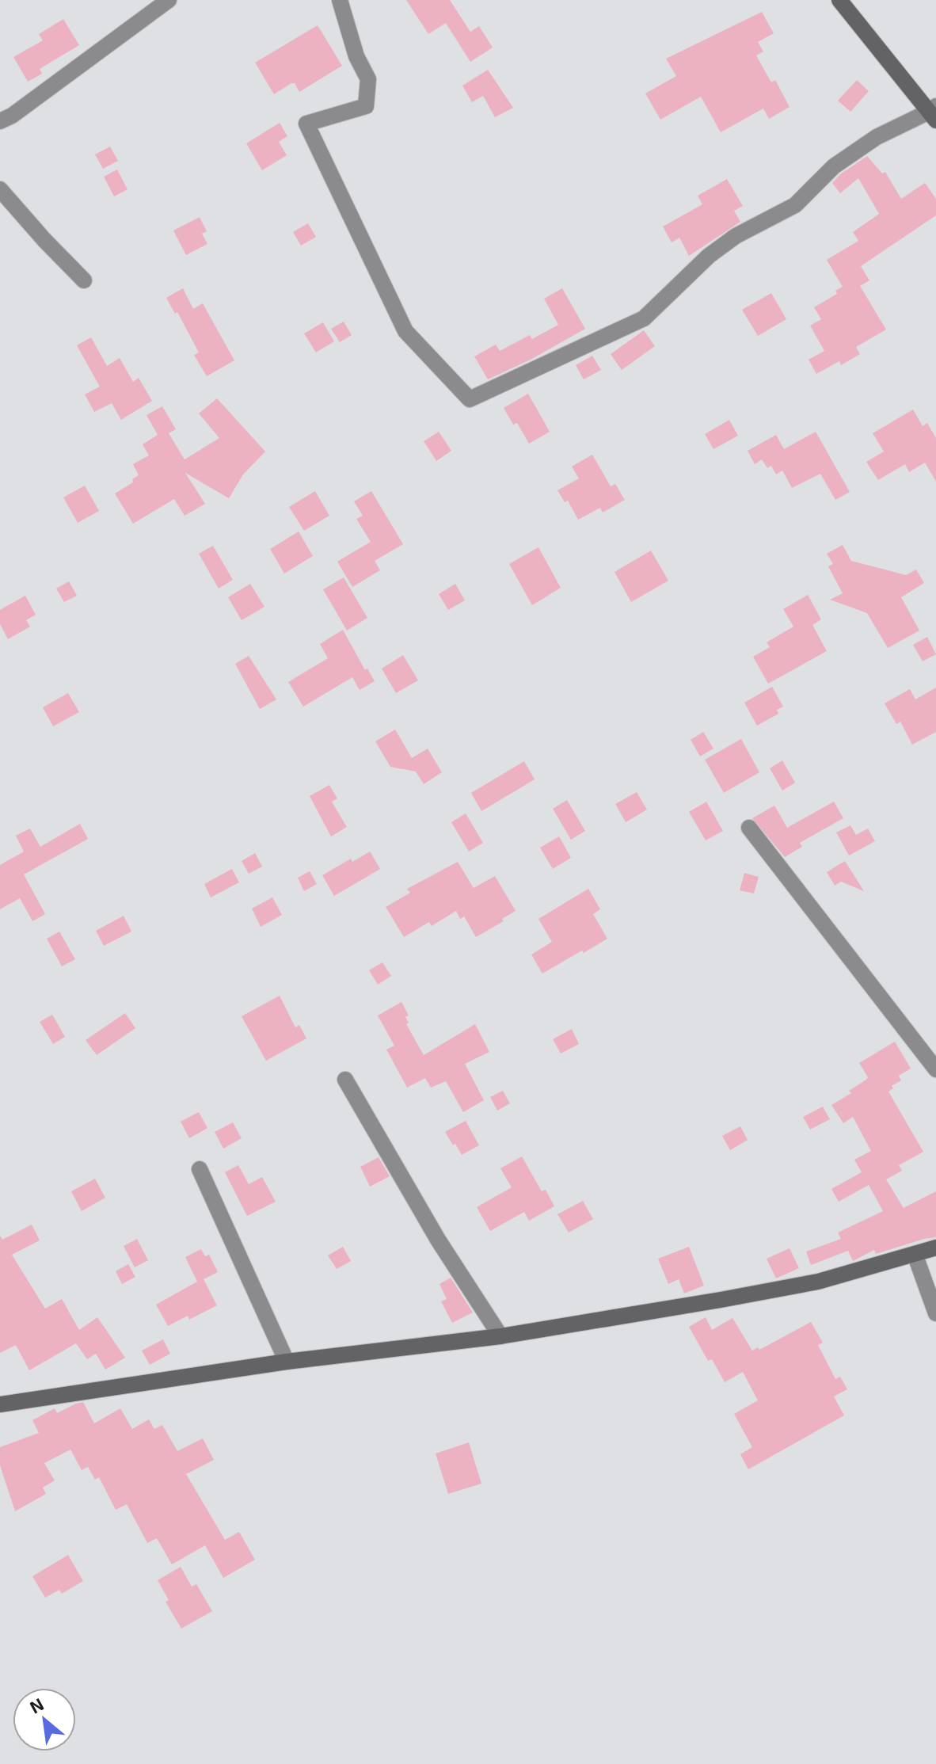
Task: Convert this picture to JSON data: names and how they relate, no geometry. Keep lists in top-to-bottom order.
{
  "north": "top left"
}
